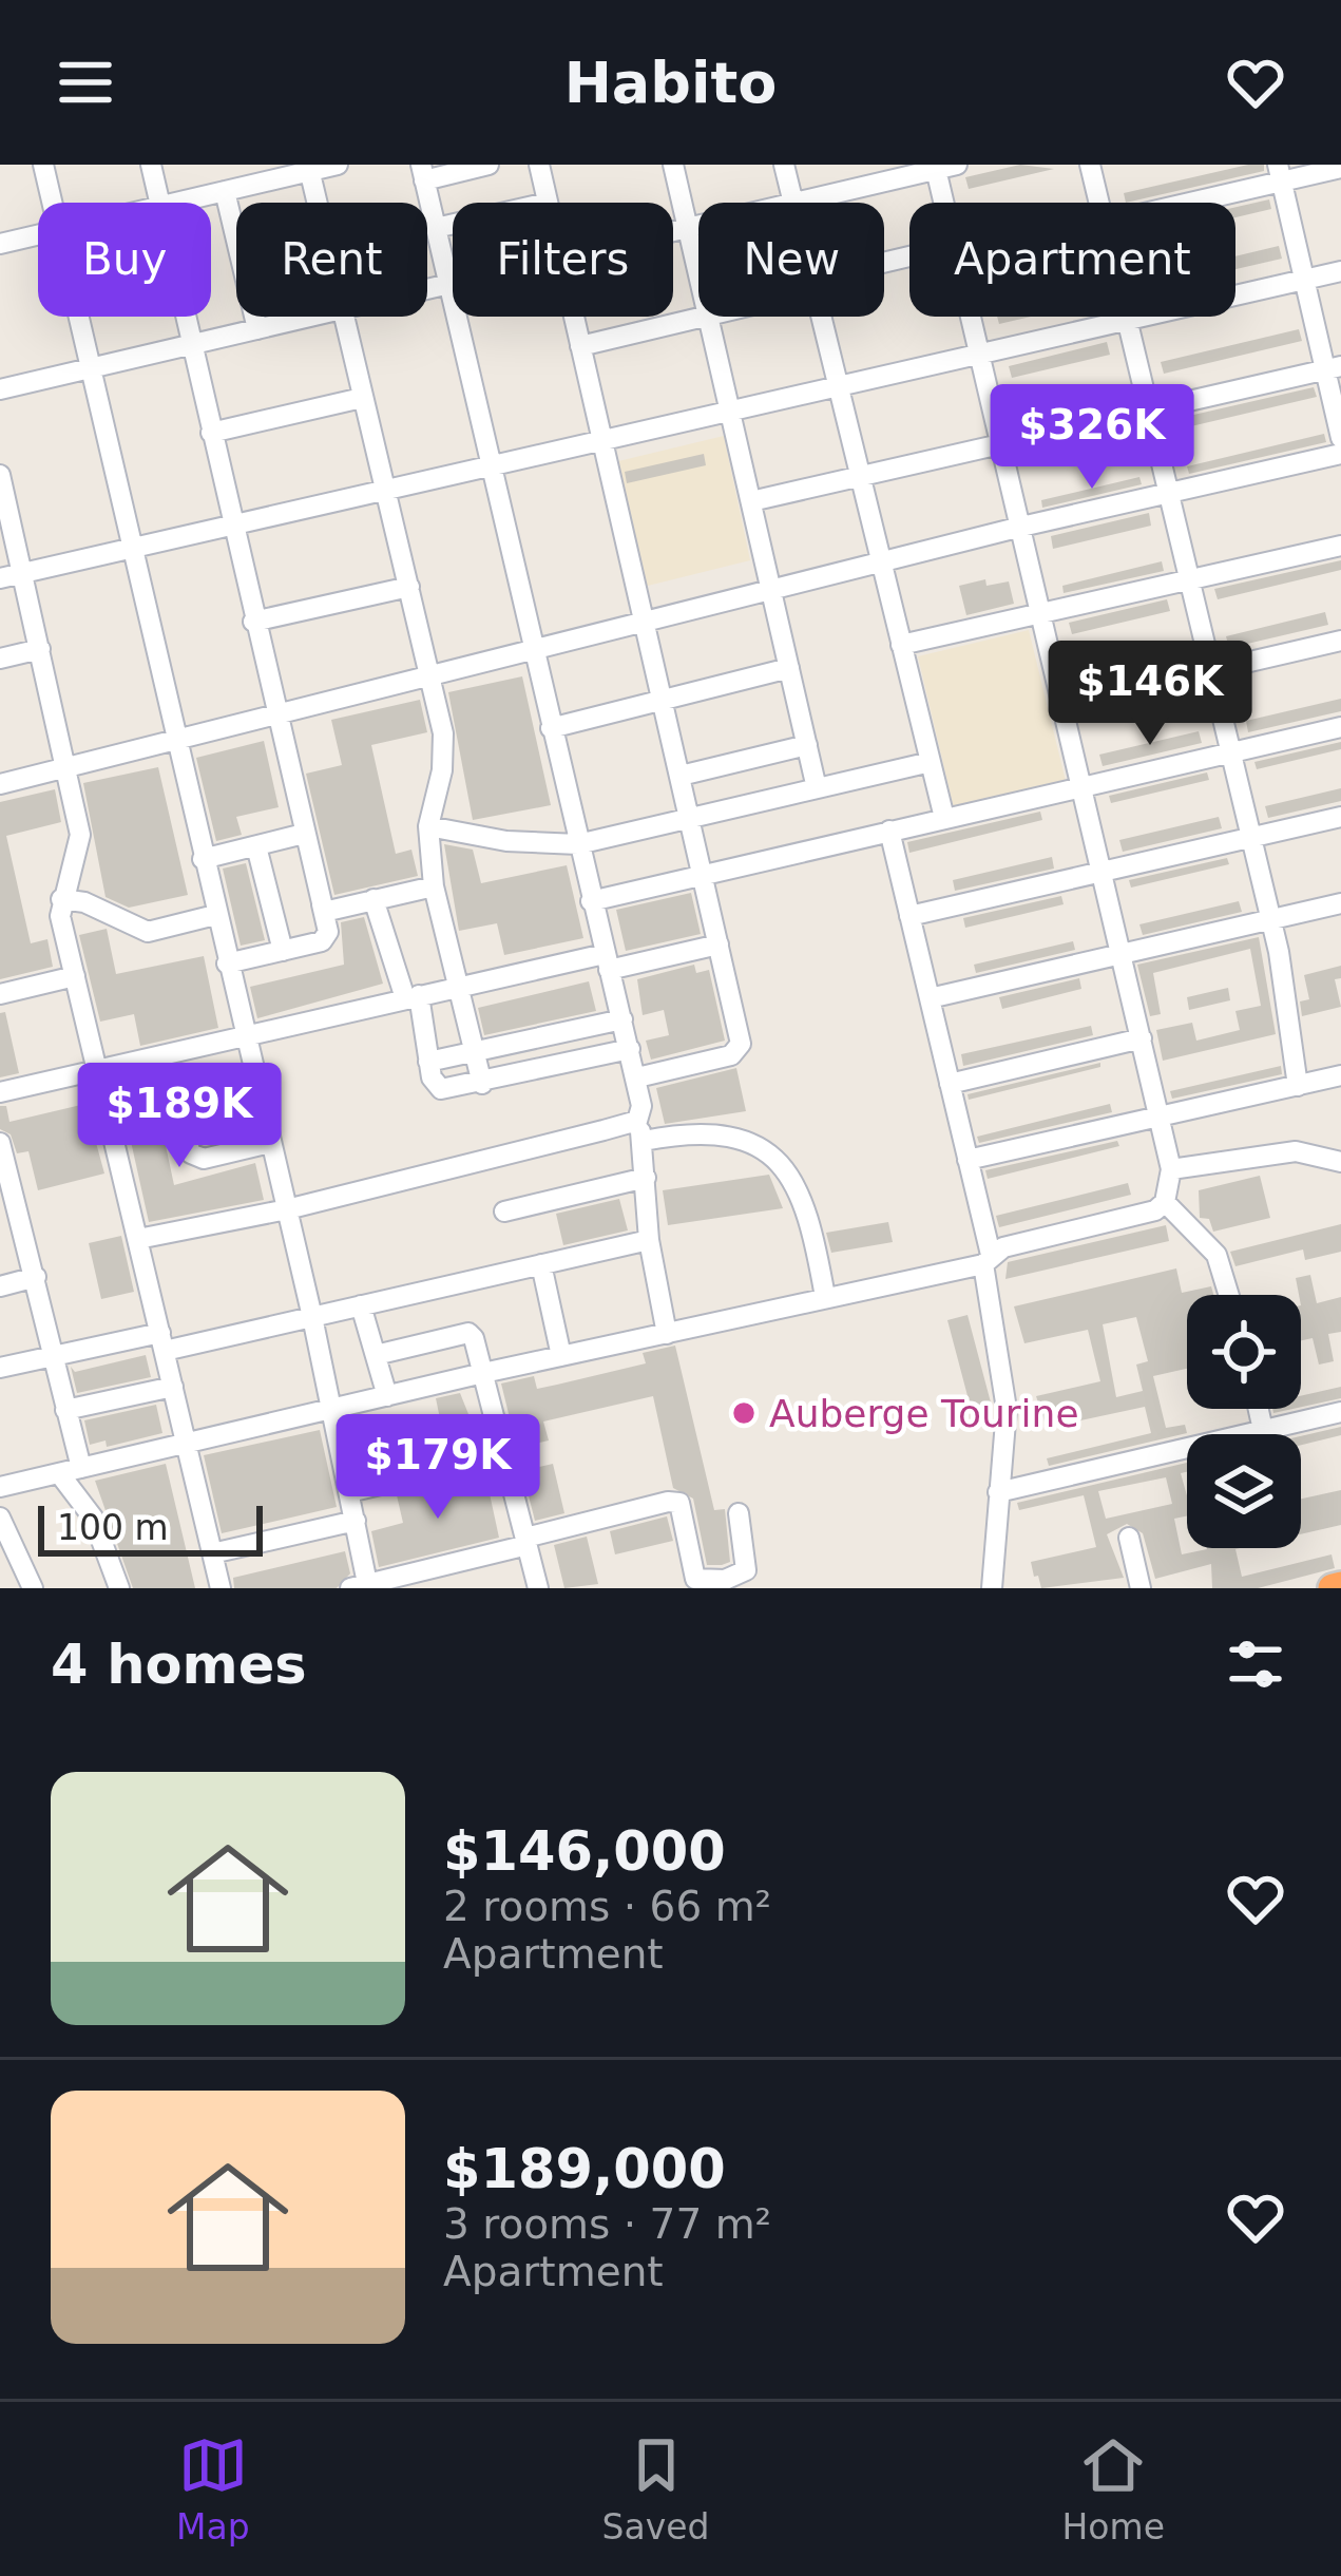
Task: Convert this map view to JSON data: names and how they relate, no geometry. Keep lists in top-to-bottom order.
{
  "places": ["Auberge Tourine"],
  "scale_bar": "100 m",
  "page": {
    "header": "Habito",
    "chip": [
      "Buy",
      "Rent",
      "Filters",
      "New",
      "Apartment"
    ],
    "price": [
      "$326K",
      "$146K",
      "$189K",
      "$179K"
    ],
    "scale": "100 m",
    "heading": "4 homes",
    "list": [
      {
        "name": "$146,000",
        "note": "2 rooms · 66 m² · Apartment"
      },
      {
        "name": "$189,000",
        "note": "3 rooms · 77 m² · Apartment"
      }
    ],
    "tabs": ["Map", "Saved", "Home"]
  }
}
